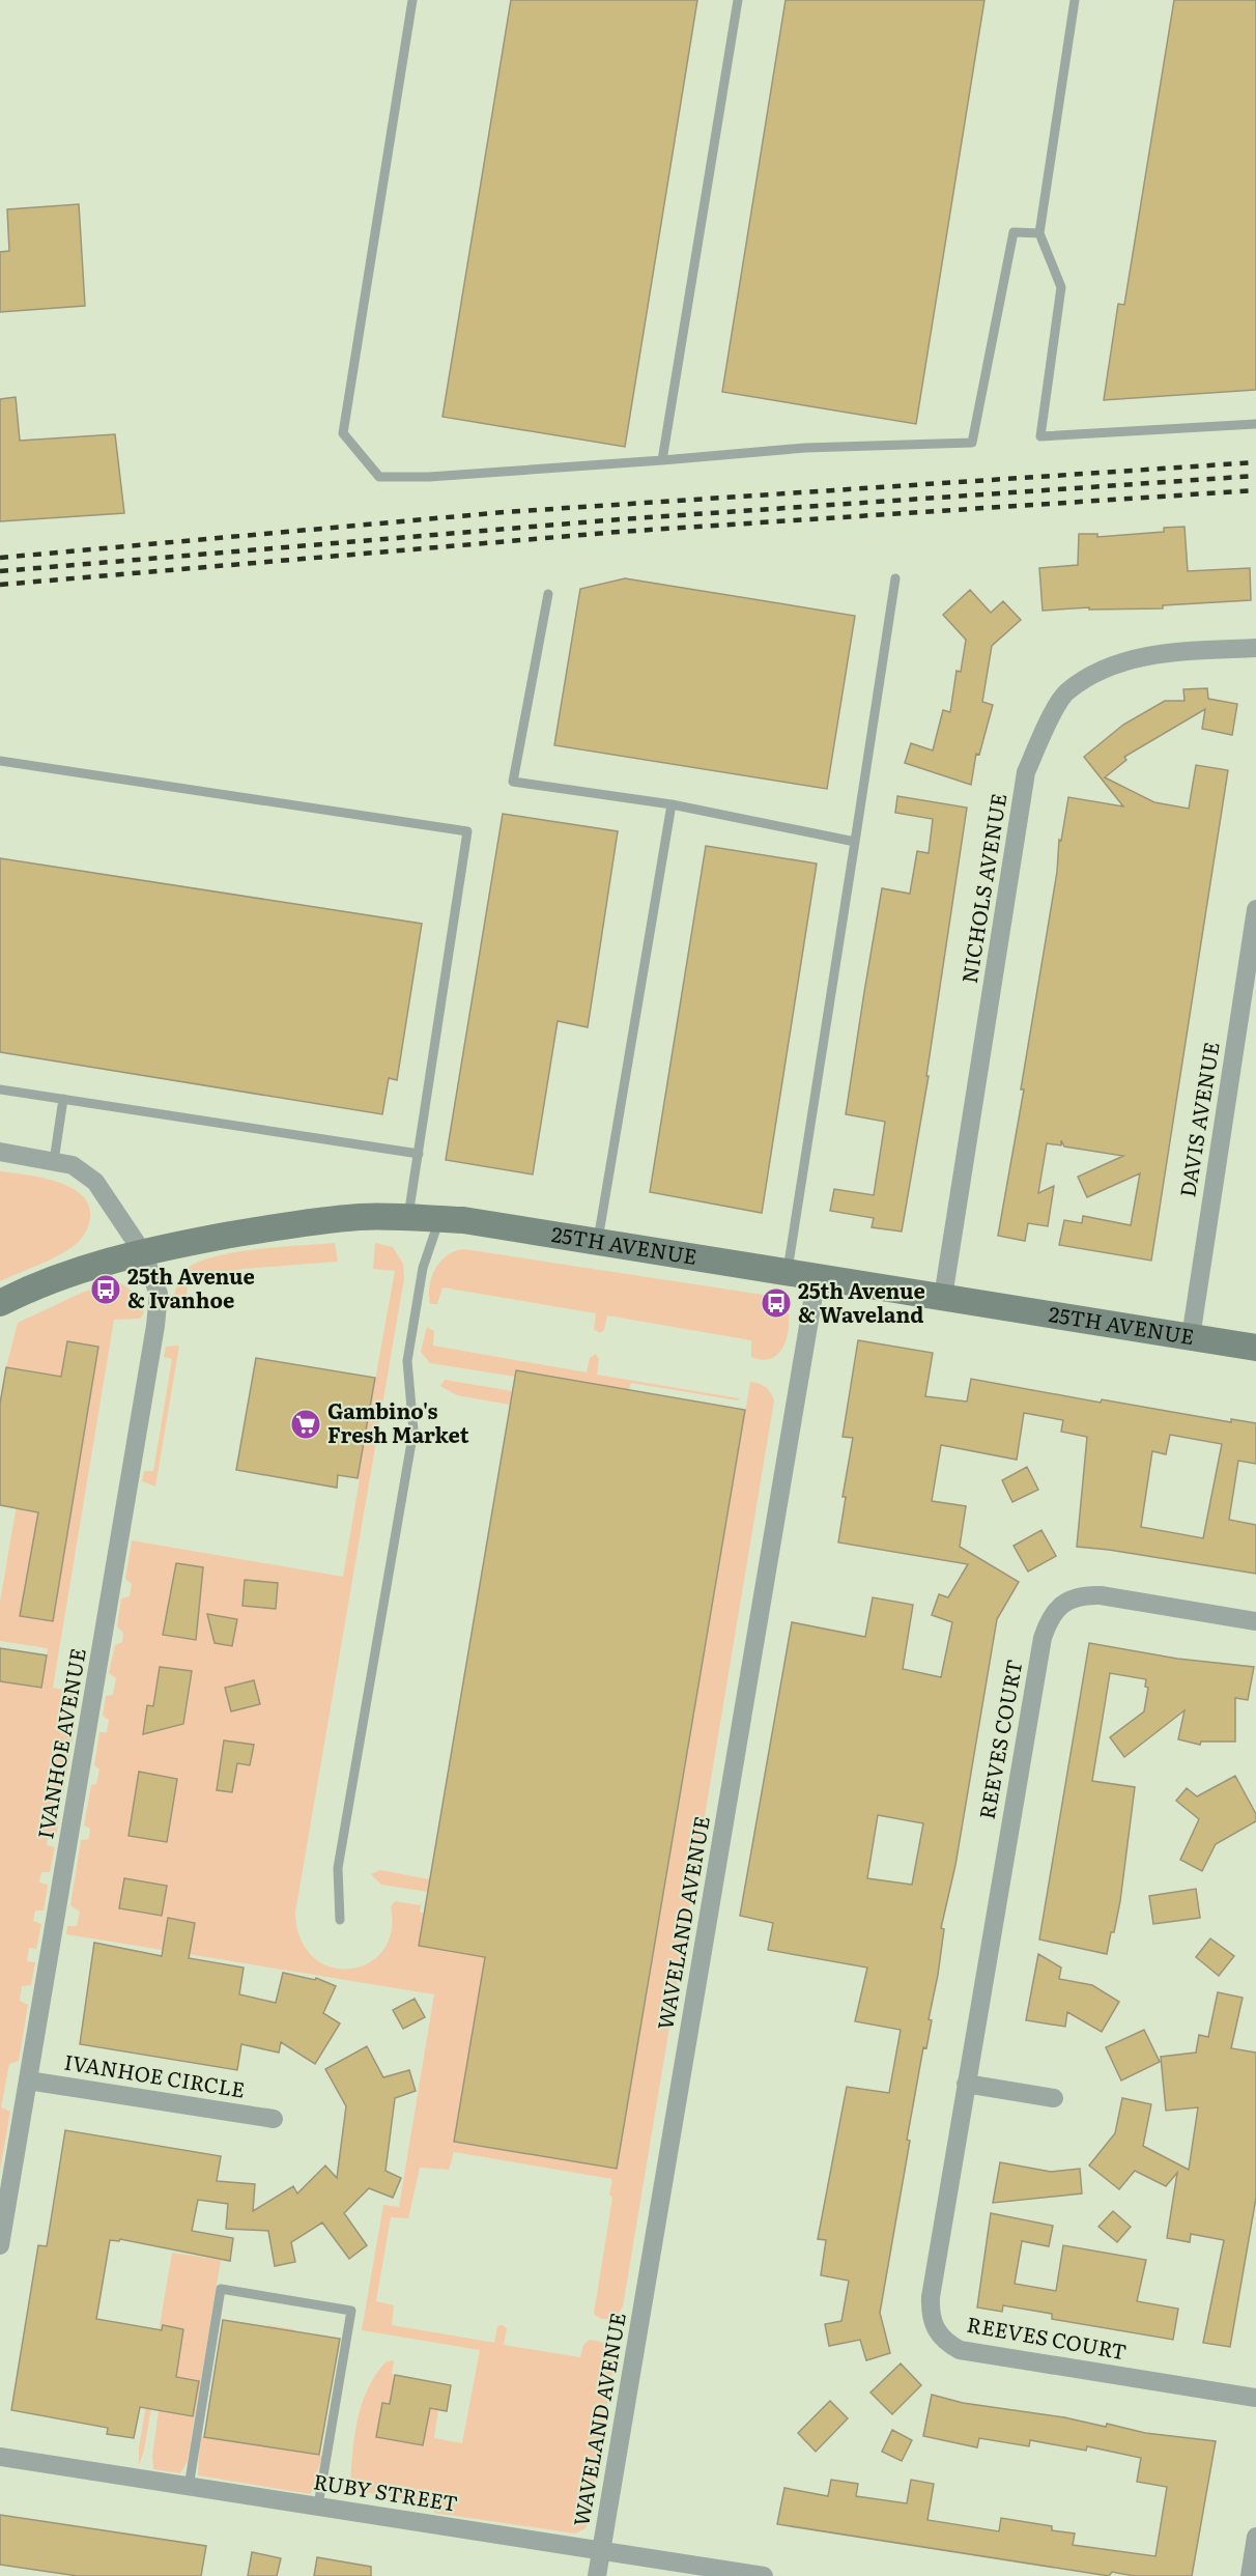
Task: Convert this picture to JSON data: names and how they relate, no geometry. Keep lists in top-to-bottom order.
{
  "streets": {
    "street": [
      "NICHOLS AVENUE",
      "DAVIS AVENUE",
      "25TH AVENUE",
      "REEVES COURT",
      "IVANHOE AVENUE",
      "WAVELAND AVENUE",
      "IVANHOE CIRCLE",
      "RUBY STREET"
    ]
  },
  "crossings": [
    ["NICHOLS AVENUE", "25TH AVENUE"],
    ["DAVIS AVENUE", "25TH AVENUE"],
    ["25TH AVENUE", "IVANHOE AVENUE"],
    ["25TH AVENUE", "WAVELAND AVENUE"],
    ["IVANHOE AVENUE", "IVANHOE CIRCLE"],
    ["WAVELAND AVENUE", "RUBY STREET"]
  ],
  "places": {
    "bus stop": ["25th Avenue & Ivanhoe", "25th Avenue & Waveland"],
    "supermarket": ["Gambino's Fresh Market"]
  }
}
